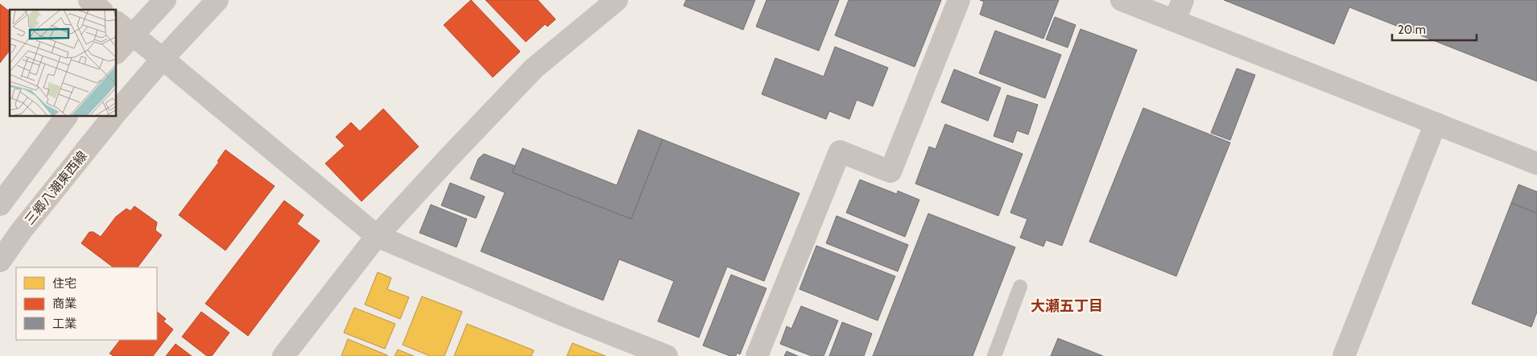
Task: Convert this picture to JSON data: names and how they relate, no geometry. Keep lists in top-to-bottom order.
{
  "streets": {
    "street": ["三郷八潮東西線"]
  },
  "districts": ["大瀬五丁目"],
  "legend": ["住宅", "商業", "工業"],
  "scale_bar": "20 m"
}
